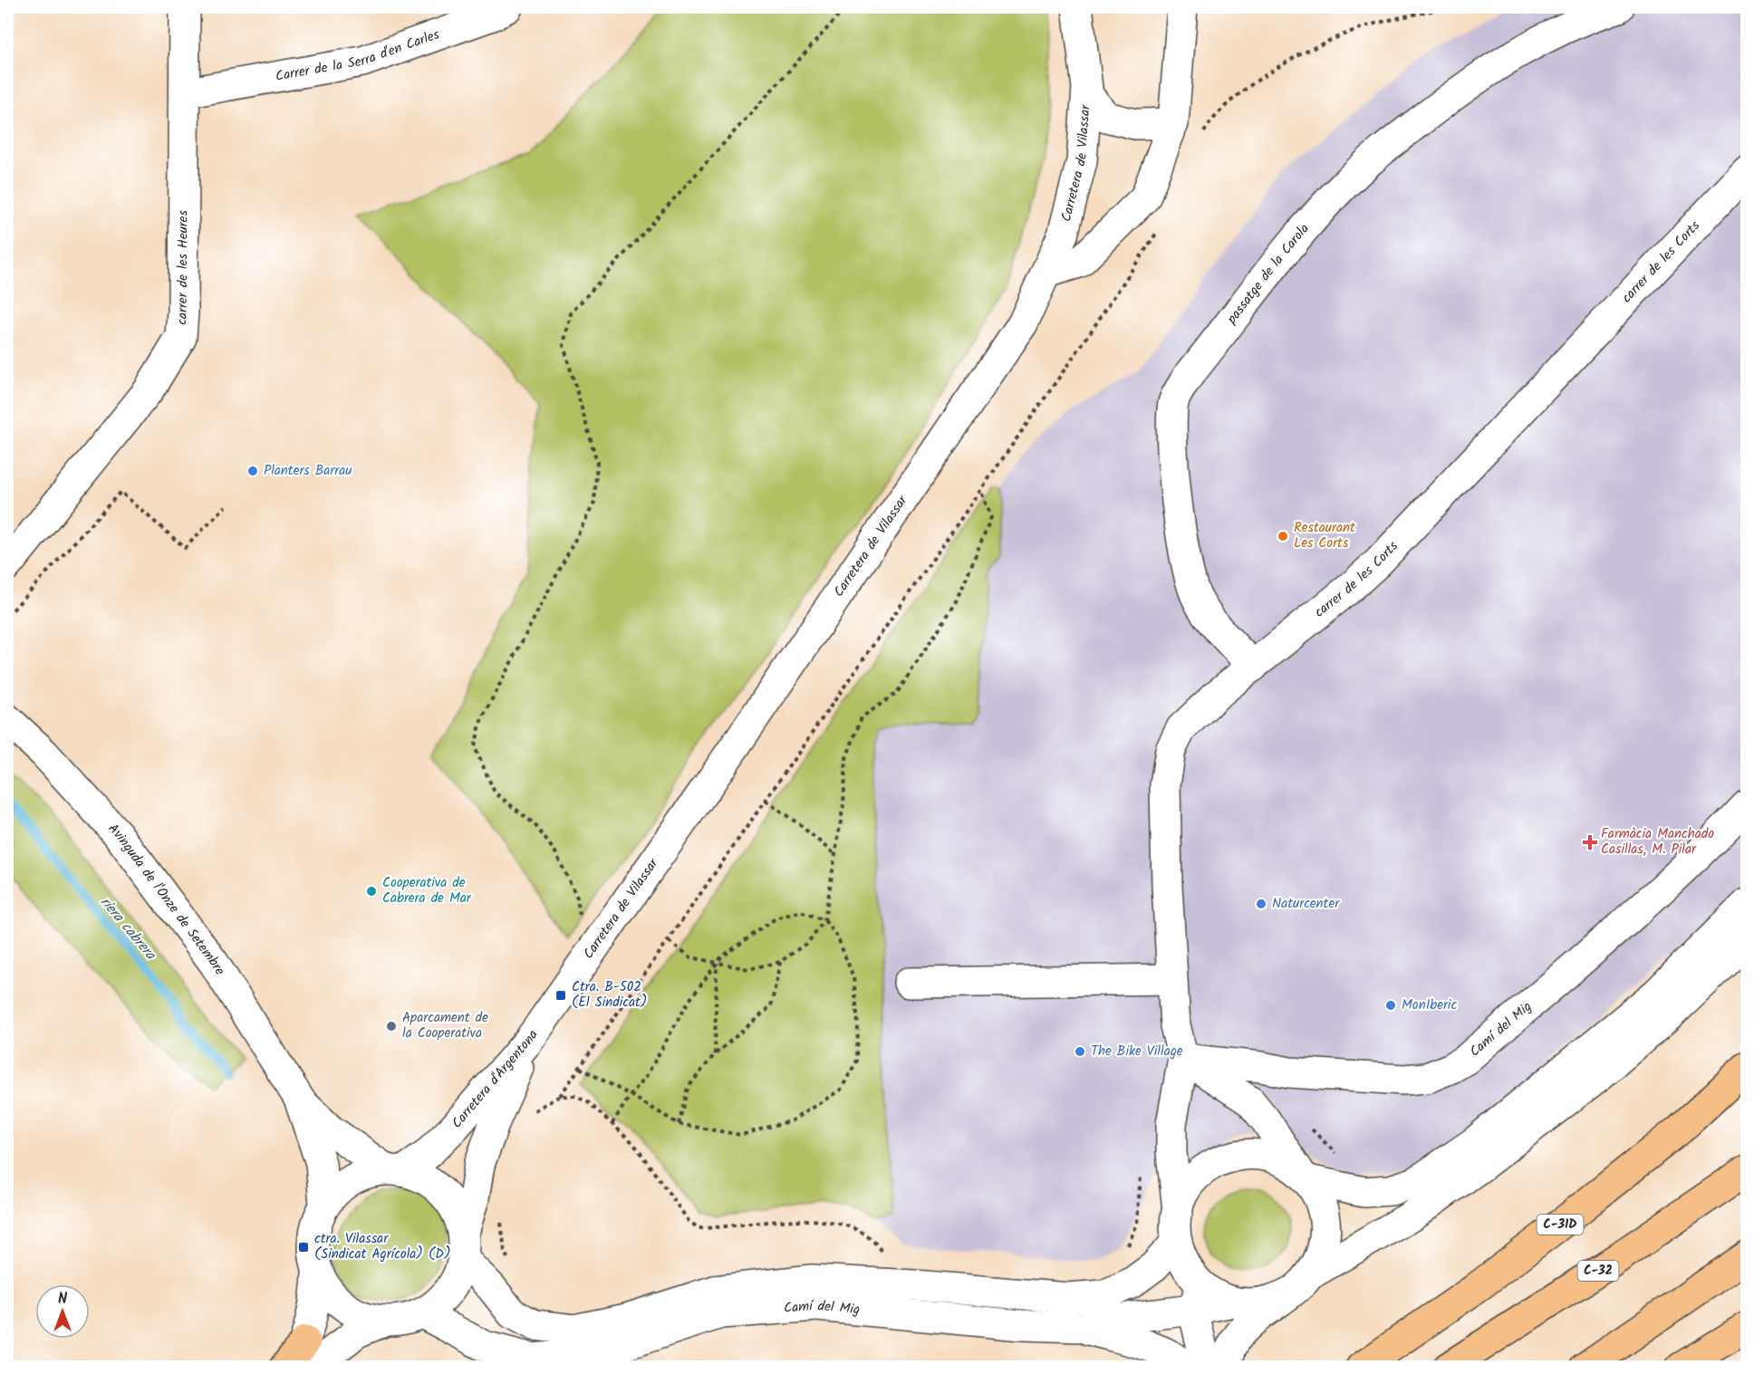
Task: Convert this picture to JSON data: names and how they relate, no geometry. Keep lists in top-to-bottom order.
{
  "streets": {
    "highway": ["C-31D", "C-32"],
    "street": [
      "Carrer de la Serra d'en Carles",
      "Carretera de Vilassar",
      "carrer de les Corts",
      "carrer de les Heures",
      "passatge de la Carola",
      "Avinguda de l'Onze de Setembre",
      "Camí del Mig",
      "Carretera d'Argentona"
    ]
  },
  "crossings": [
    ["Carretera de Vilassar", "Carretera d'Argentona"],
    ["carrer de les Corts", "passatge de la Carola"],
    ["carrer de les Corts", "Camí del Mig"],
    ["Avinguda de l'Onze de Setembre", "Camí del Mig"],
    ["Avinguda de l'Onze de Setembre", "Carretera d'Argentona"],
    ["Camí del Mig", "Carretera d'Argentona"]
  ],
  "water": ["riera cabrera"],
  "places": {
    "other": [
      "Planters Barrau",
      "Restaurant Les Corts",
      "Cooperativa de Cabrera de Mar",
      "Naturcenter",
      "MonIberic",
      "Aparcament de la Cooperativa",
      "The Bike Village"
    ],
    "health": ["Farmàcia Manchado Casillas, M. Pilar"],
    "transit": ["Ctra. B-502 (El Sindicat)", "ctra. Vilassar (Sindicat Agrícola) (D)"]
  },
  "north": "top"
}
